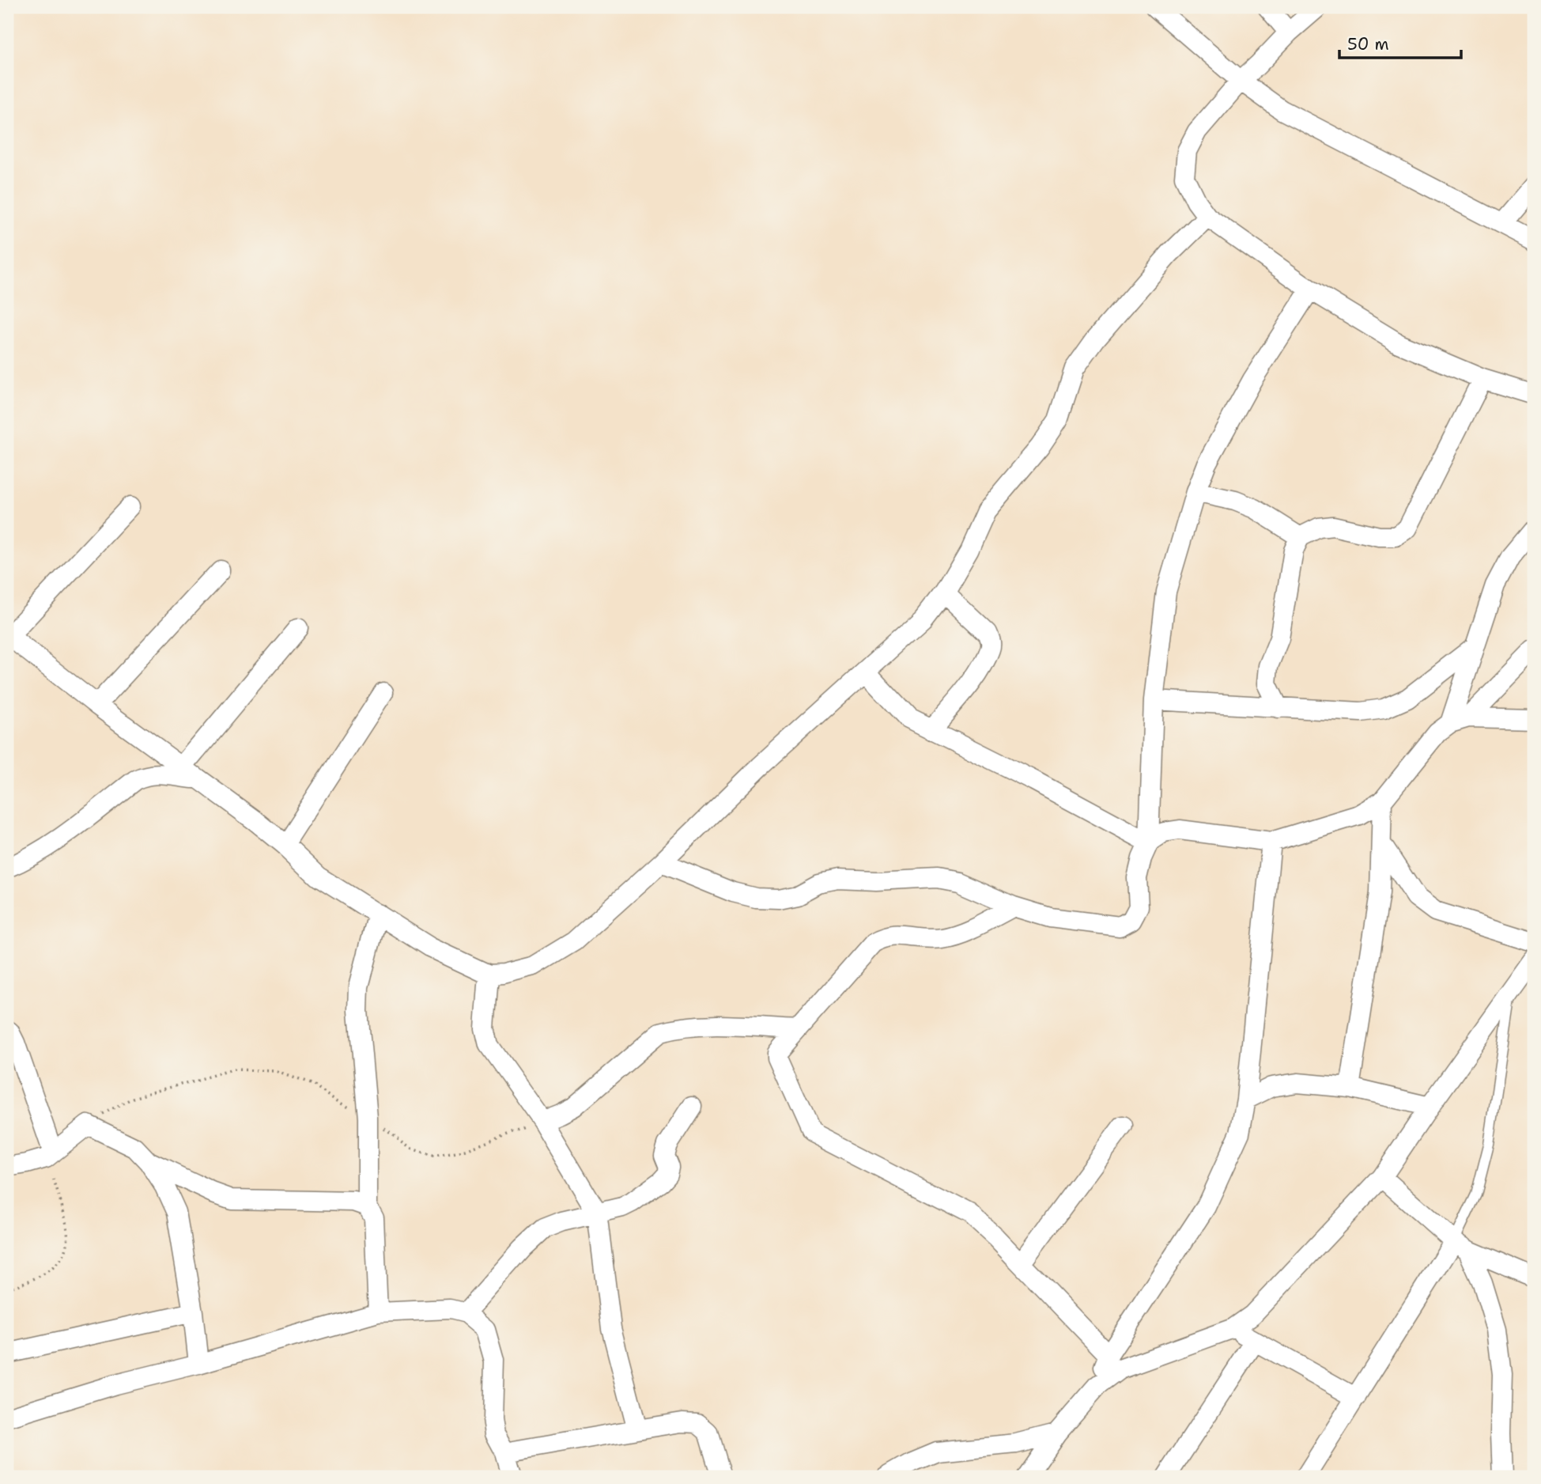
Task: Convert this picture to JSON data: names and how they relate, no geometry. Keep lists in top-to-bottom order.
{
  "scale_bar": "50 m"
}
